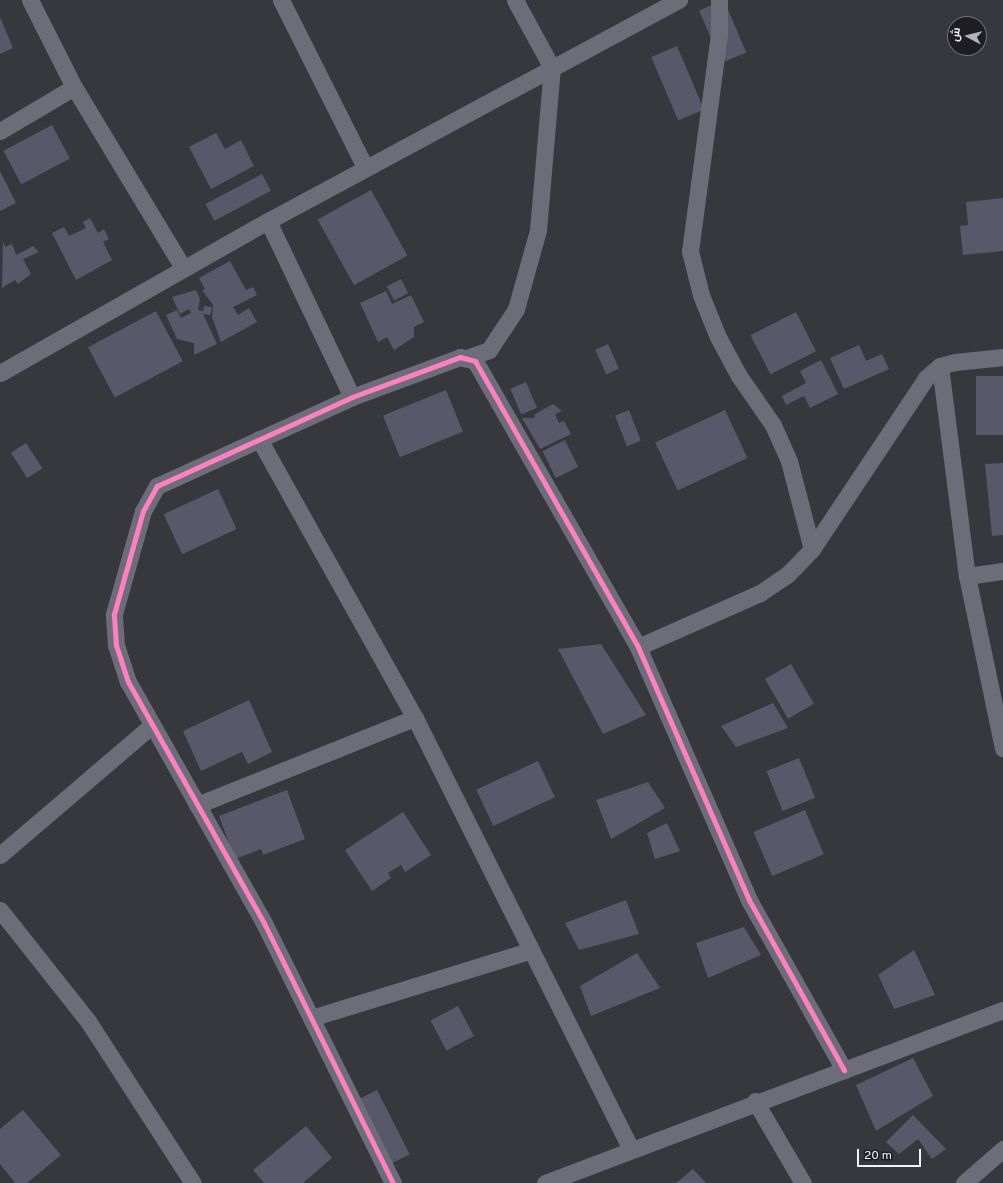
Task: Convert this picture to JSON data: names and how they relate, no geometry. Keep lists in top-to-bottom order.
{
  "scale_bar": "20 m",
  "north": "left"
}
